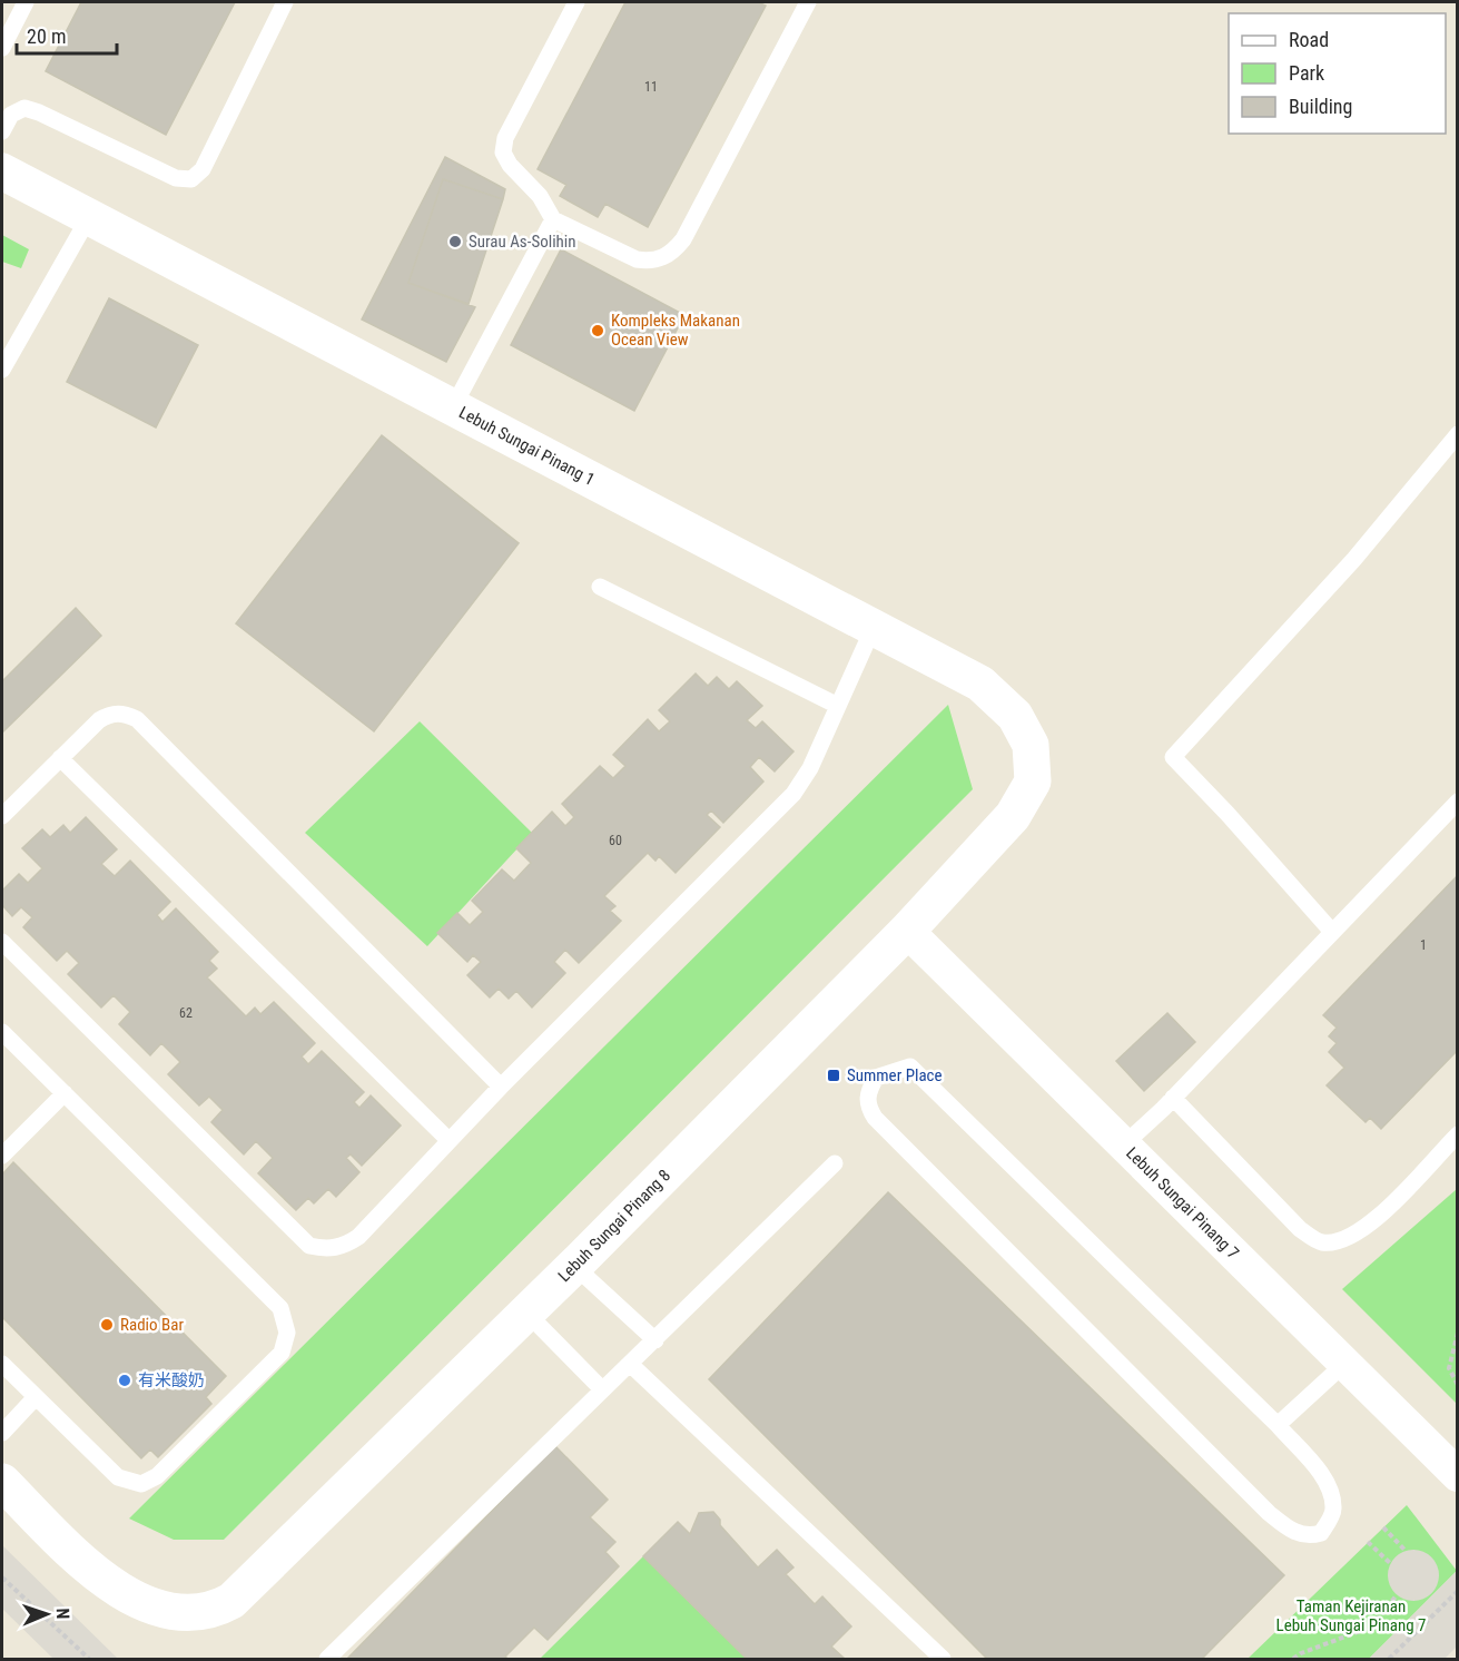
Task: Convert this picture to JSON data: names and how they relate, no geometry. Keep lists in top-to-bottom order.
{
  "streets": {
    "street": ["Lebuh Sungai Pinang 1", "Lebuh Sungai Pinang 7", "Lebuh Sungai Pinang 8"]
  },
  "crossings": [
    ["Lebuh Sungai Pinang 1", "Lebuh Sungai Pinang 8"],
    ["Lebuh Sungai Pinang 7", "Lebuh Sungai Pinang 8"]
  ],
  "parks": ["Taman Kejiranan Lebuh Sungai Pinang 7"],
  "places": {
    "other": [
      "Surau As-Solihin",
      "Kompleks Makanan Ocean View",
      "Radio Bar",
      "有米酸奶"
    ],
    "transit": ["Summer Place"]
  },
  "house_numbers": [
    "11",
    "60",
    "1",
    "62"
  ],
  "legend": ["Road", "Park", "Building"],
  "scale_bar": "20 m",
  "north": "right"
}
